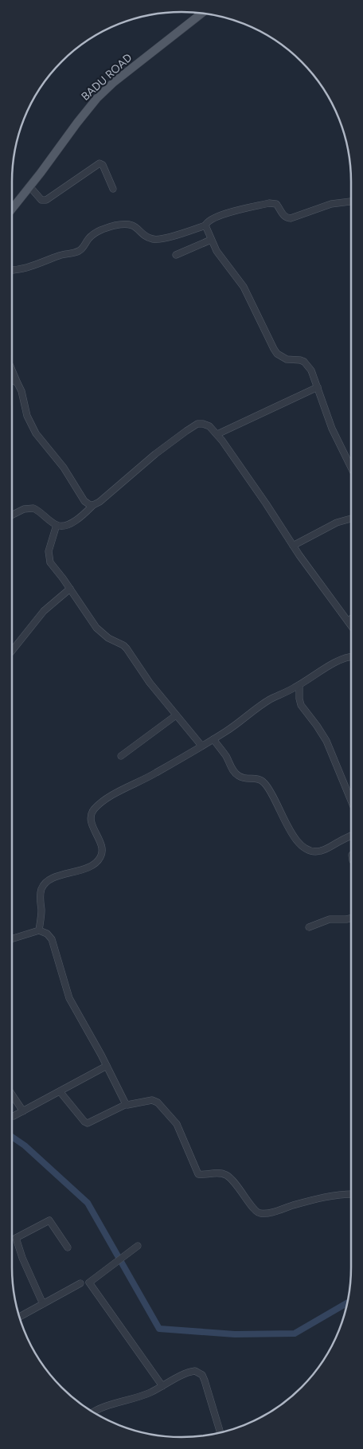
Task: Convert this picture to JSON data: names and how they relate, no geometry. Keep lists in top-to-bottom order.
{
  "streets": {
    "main road": ["BADU ROAD"]
  }
}
